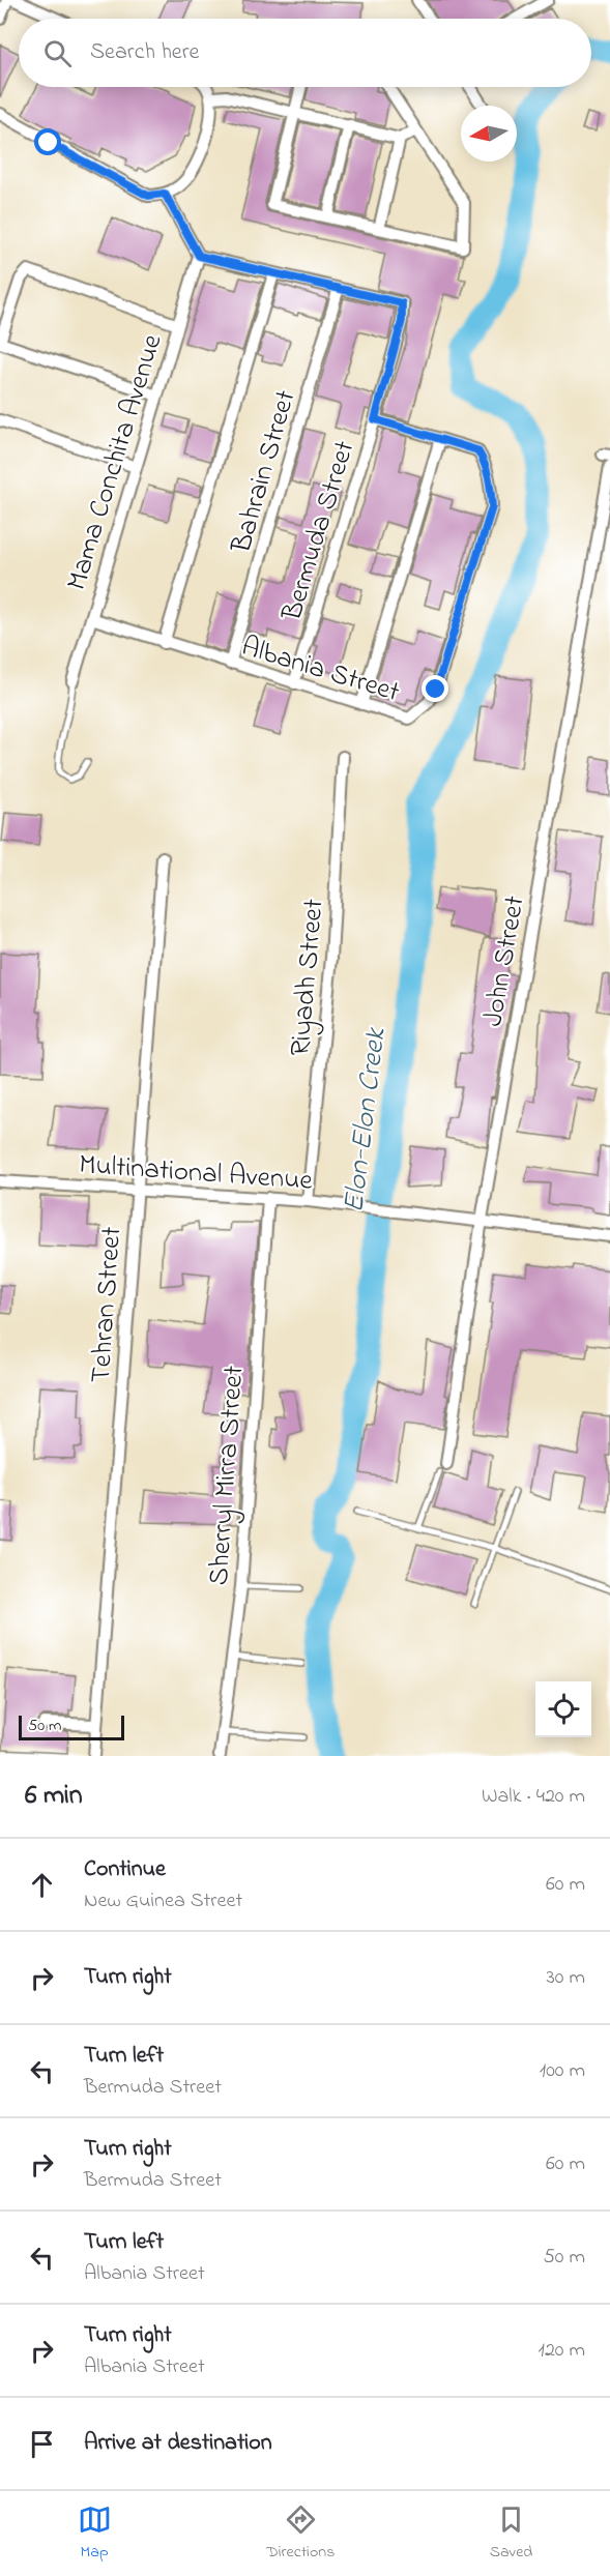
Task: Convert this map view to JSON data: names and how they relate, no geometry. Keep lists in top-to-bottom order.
{
  "streets": {
    "street": [
      "Mama Conchita Avenue",
      "Bahrain Street",
      "Bermuda Street",
      "Albania Street",
      "John Street",
      "Riyadh Street",
      "Multinational Avenue",
      "Tehran Street",
      "Sherryl Mirra Street"
    ]
  },
  "crossings": [
    ["Mama Conchita Avenue", "Bermuda Street"],
    ["Mama Conchita Avenue", "Albania Street"],
    ["Bahrain Street", "Bermuda Street"],
    ["Bahrain Street", "Albania Street"],
    ["Bermuda Street", "Albania Street"],
    ["John Street", "Multinational Avenue"],
    ["Riyadh Street", "Multinational Avenue"],
    ["Multinational Avenue", "Tehran Street"],
    ["Multinational Avenue", "Sherryl Mirra Street"]
  ],
  "water": ["Elon-Elon Creek"],
  "scale_bar": "50 m",
  "north": "left",
  "page": {
    "search": "Search here",
    "scale": "50 m",
    "heading": ["6 min", "Walk · 420 m"],
    "list": [
      ["Continue", "New Guinea Street", "60 m"],
      ["Turn right", "30 m"],
      ["Turn left", "Bermuda Street", "100 m"],
      ["Turn right", "Bermuda Street", "60 m"],
      ["Turn left", "Albania Street", "50 m"],
      ["Turn right", "Albania Street", "120 m"],
      "Arrive at destination"
    ],
    "nav": ["Map", "Directions", "Saved"]
  }
}
